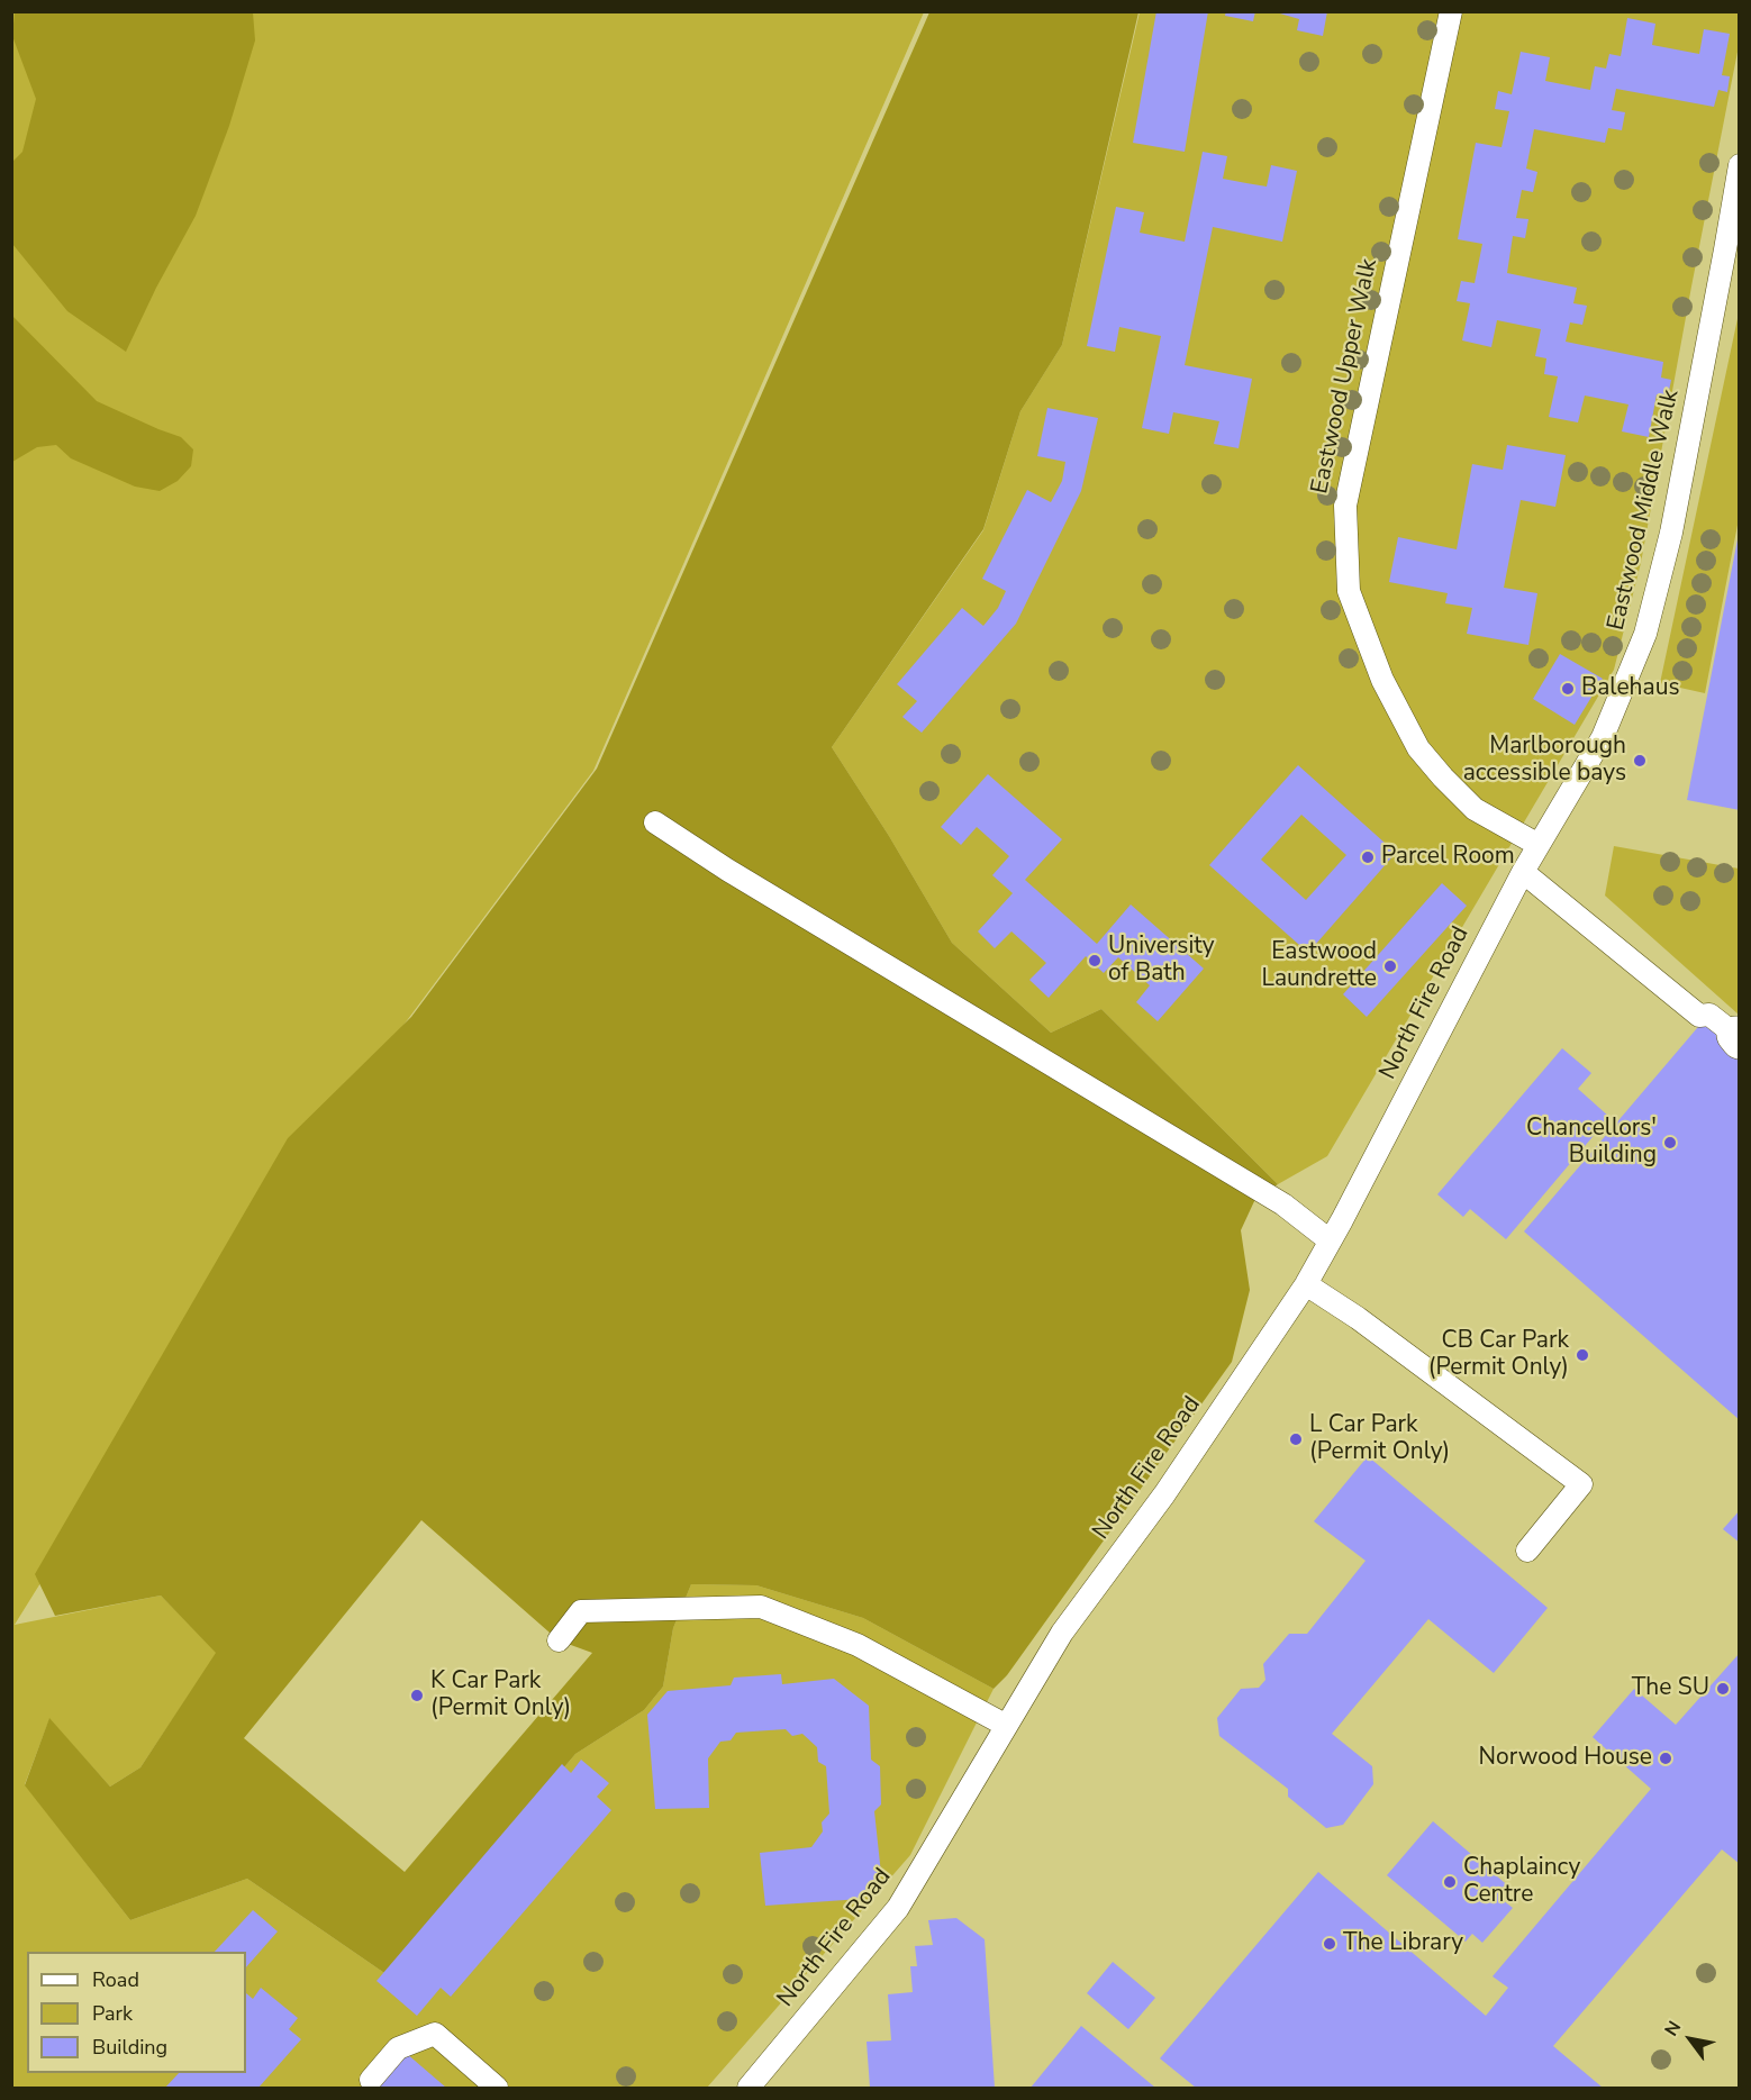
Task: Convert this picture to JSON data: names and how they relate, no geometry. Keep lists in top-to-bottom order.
{
  "streets": {
    "lane": ["Eastwood Upper Walk", "Eastwood Middle Walk", "North Fire Road"]
  },
  "crossings": [
    ["Eastwood Upper Walk", "Eastwood Middle Walk"],
    ["Eastwood Upper Walk", "North Fire Road"],
    ["Eastwood Middle Walk", "North Fire Road"]
  ],
  "places": [
    "Balehaus",
    "Marlborough accessible bays",
    "Parcel Room",
    "University of Bath",
    "Eastwood Laundrette",
    "Chancellors' Building",
    "CB Car Park (Permit Only)",
    "L Car Park (Permit Only)",
    "The SU",
    "K Car Park (Permit Only)",
    "Norwood House",
    "Chaplaincy Centre",
    "The Library"
  ],
  "legend": ["Road", "Park", "Building"],
  "north": "top left"
}
